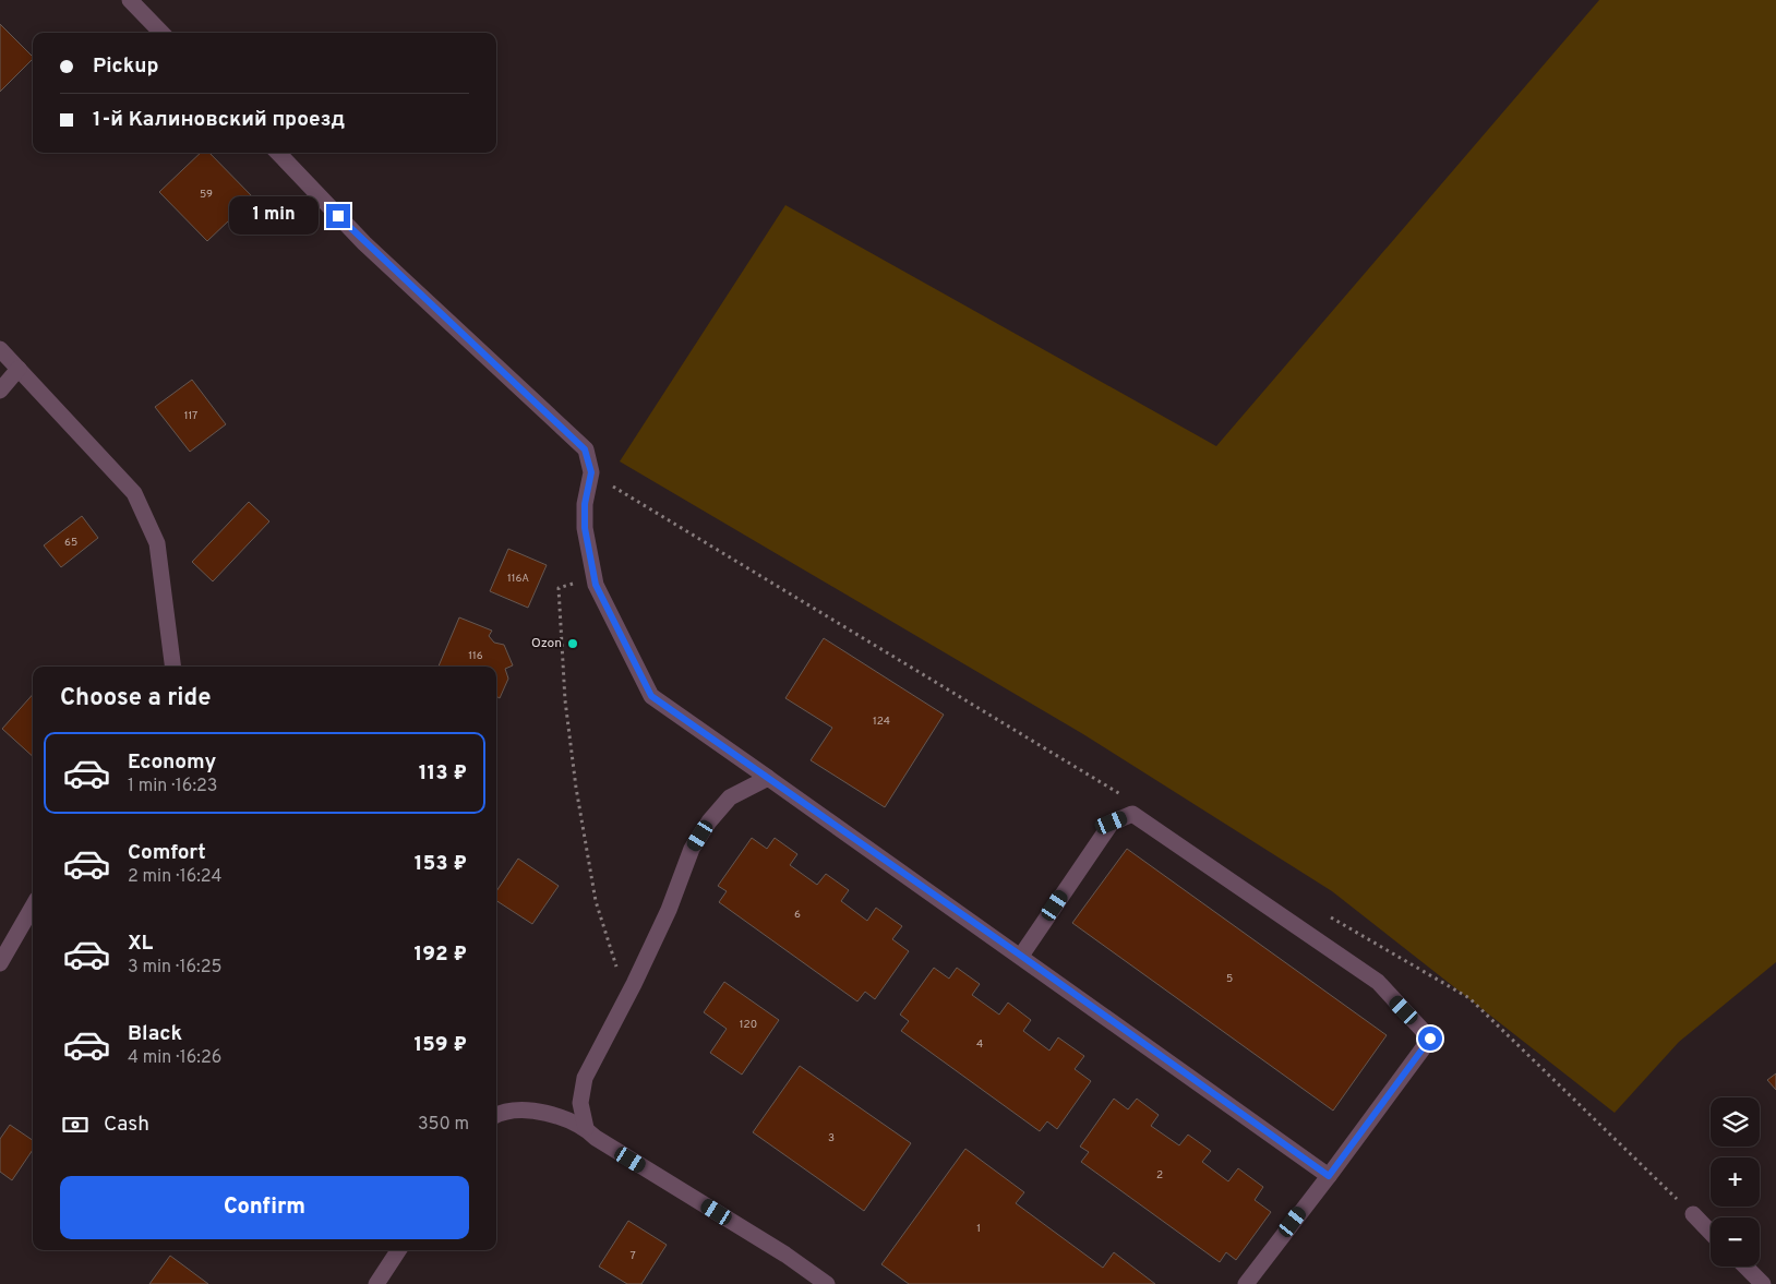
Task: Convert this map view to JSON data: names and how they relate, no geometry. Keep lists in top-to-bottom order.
{
  "places": ["Ozon"],
  "house_numbers": [
    "59",
    "117",
    "65",
    "116А",
    "116",
    "124",
    "6",
    "5",
    "120",
    "4",
    "3",
    "2",
    "1",
    "7"
  ],
  "page": {
    "banner": ["Pickup", "1-й Калиновский проезд"],
    "bubble": "1 min",
    "heading": "Choose a ride",
    "list": [
      {
        "name": "Economy",
        "note": "1 min · 16:23",
        "value": "113 ₽"
      },
      {
        "name": "Comfort",
        "note": "2 min · 16:24",
        "value": "153 ₽"
      },
      {
        "name": "XL",
        "note": "3 min · 16:25",
        "value": "192 ₽"
      },
      {
        "name": "Black",
        "note": "4 min · 16:26",
        "value": "159 ₽"
      }
    ],
    "pay": ["Cash", "350 m"],
    "map_buttons": ["+", "−"],
    "buttons": "Confirm"
  }
}
